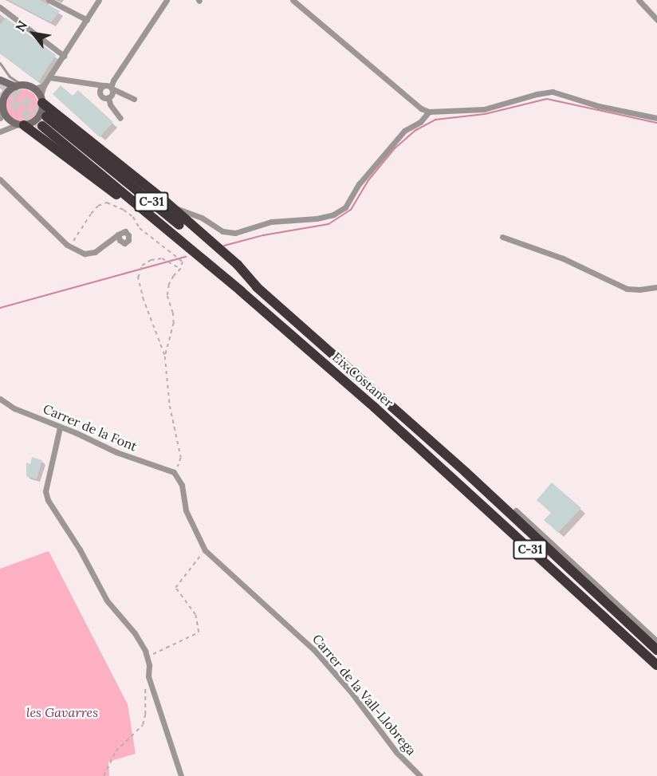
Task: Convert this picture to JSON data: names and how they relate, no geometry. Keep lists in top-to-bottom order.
{
  "streets": {
    "highway": ["C-31", "Eix Costaner"],
    "street": ["Carrer de la Font", "Carrer de la Vall-Llobrega"]
  },
  "crossings": [
    ["Carrer de la Font", "Carrer de la Vall-Llobrega"]
  ],
  "parks": ["les Gavarres"],
  "north": "top left"
}
